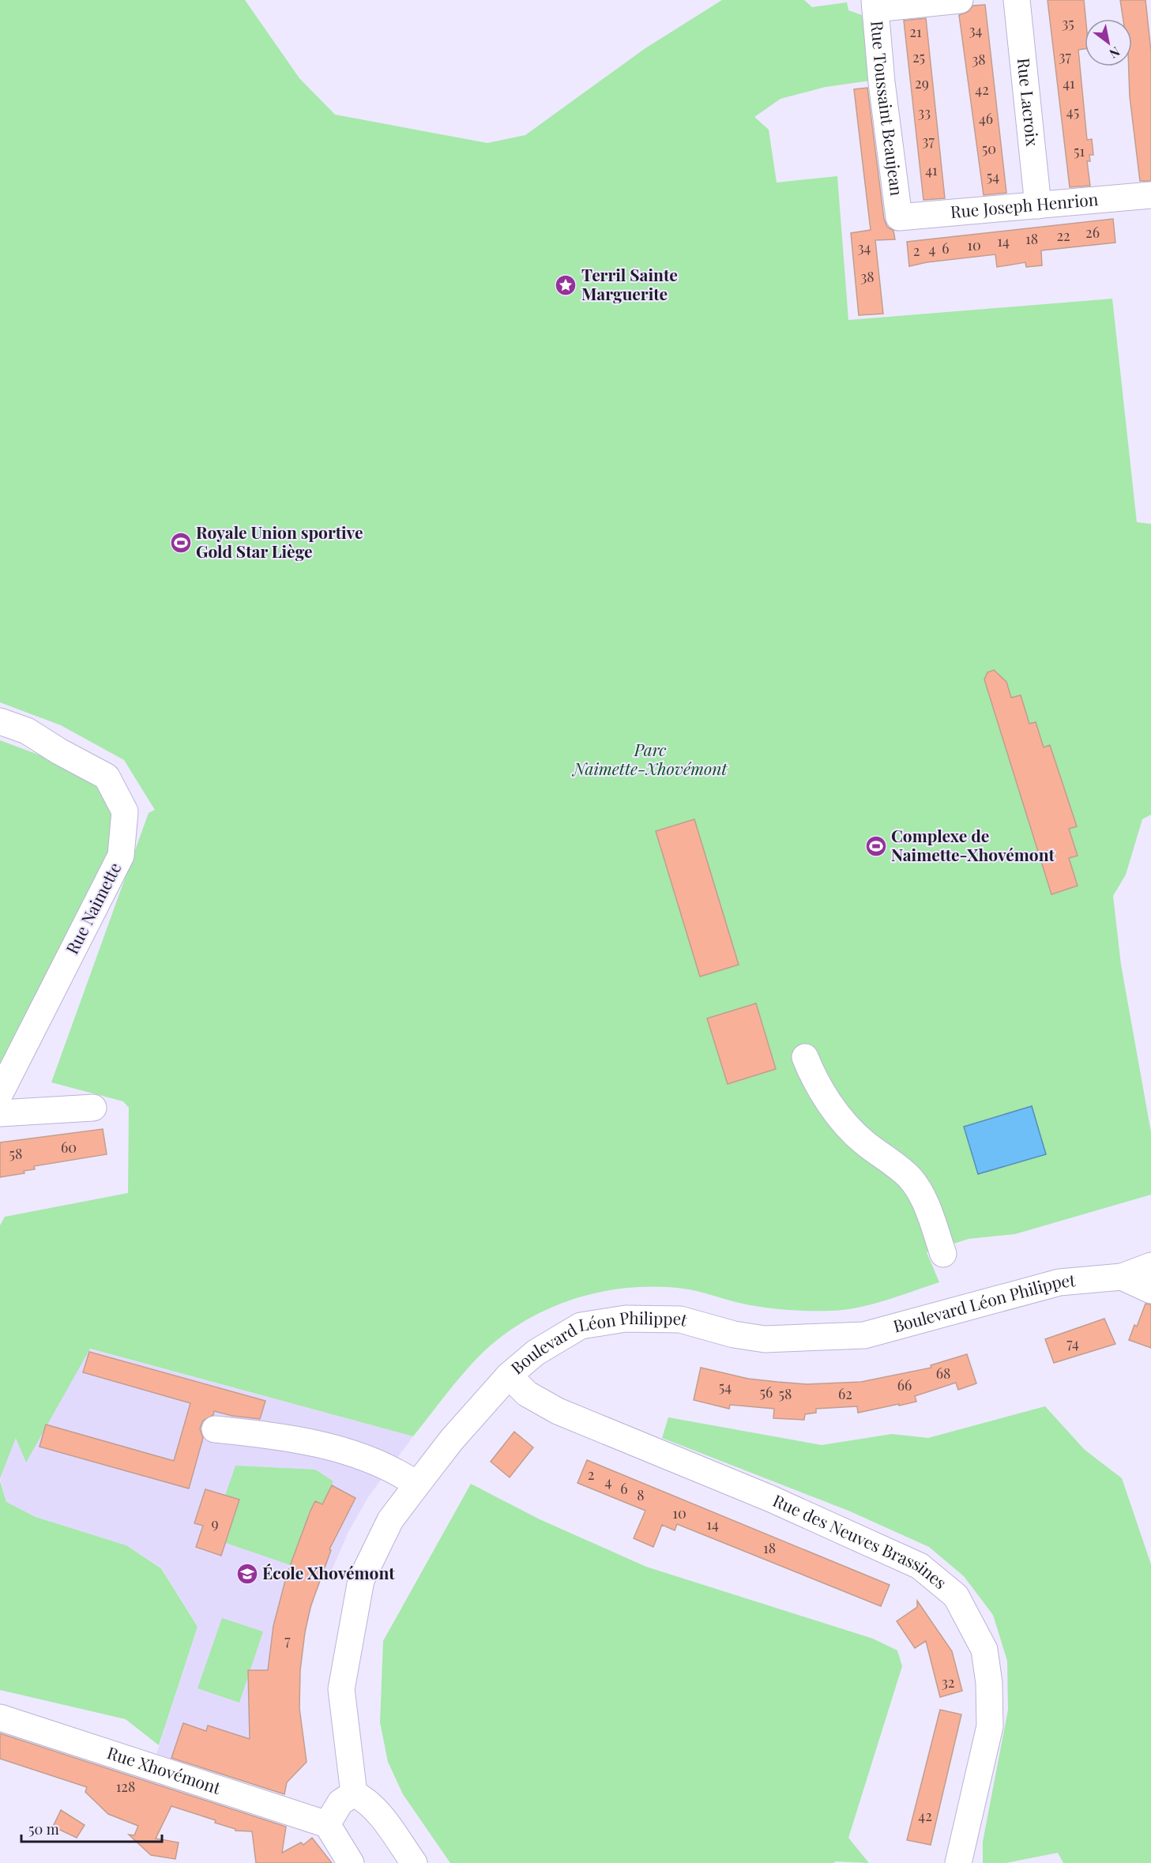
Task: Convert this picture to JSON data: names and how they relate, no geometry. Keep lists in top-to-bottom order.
{
  "streets": {
    "street": [
      "Rue Lacroix",
      "Rue Toussaint Beaujean",
      "Rue Joseph Henrion",
      "Rue Naimette",
      "Boulevard Léon Philippet",
      "Rue des Neuves Brassines",
      "Rue Xhovémont"
    ]
  },
  "crossings": [
    ["Rue Lacroix", "Rue Joseph Henrion"],
    ["Rue Toussaint Beaujean", "Rue Joseph Henrion"],
    ["Boulevard Léon Philippet", "Rue des Neuves Brassines"]
  ],
  "parks": ["Parc Naimette-Xhovémont"],
  "places": {
    "place": ["Terril Sainte Marguerite"],
    "sports": ["Royale Union sportive Gold Star Liège", "Complexe de Naimette-Xhovémont"],
    "school or university": ["École Xhovémont"]
  },
  "house_numbers": [
    "35",
    "34",
    "21",
    "37",
    "25",
    "38",
    "29",
    "41",
    "42",
    "45",
    "33",
    "46",
    "37",
    "50",
    "51",
    "41",
    "54",
    "26",
    "22",
    "18",
    "14",
    "10",
    "34",
    "6",
    "4",
    "2",
    "38",
    "60",
    "58",
    "74",
    "68",
    "66",
    "54",
    "56",
    "58",
    "62",
    "2",
    "4",
    "6",
    "8",
    "10",
    "9",
    "14",
    "18",
    "7",
    "32",
    "128",
    "42"
  ],
  "scale_bar": "50 m",
  "north": "bottom right"
}
